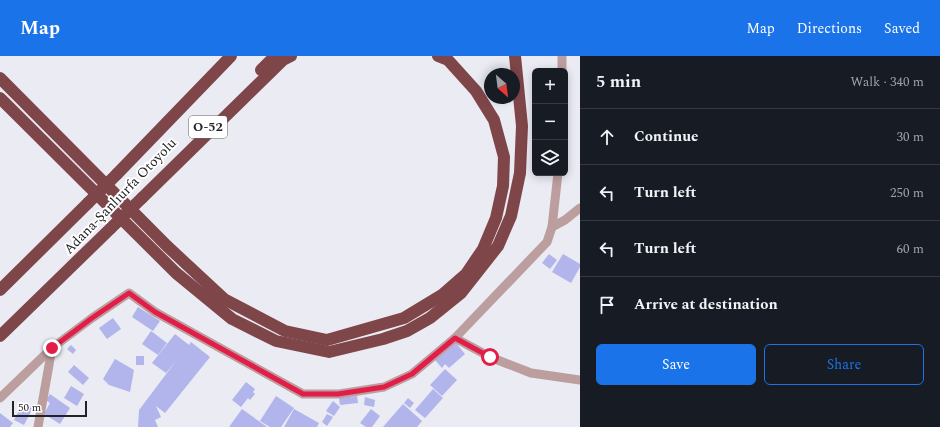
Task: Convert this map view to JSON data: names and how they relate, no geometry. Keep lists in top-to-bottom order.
{
  "streets": {
    "highway": ["O-52", "Adana-Şanlıurfa Otoyolu"]
  },
  "scale_bar": "50 m",
  "north": "bottom right",
  "page": {
    "header": "Map",
    "nav": ["Map", "Directions", "Saved"],
    "heading": ["5 min", "Walk · 340 m"],
    "map_buttons": ["+", "−"],
    "list": [
      ["Continue", "30 m"],
      ["Turn left", "250 m"],
      ["Turn left", "60 m"],
      "Arrive at destination"
    ],
    "buttons": ["Save", "Share"],
    "scale": "50 m"
  }
}
